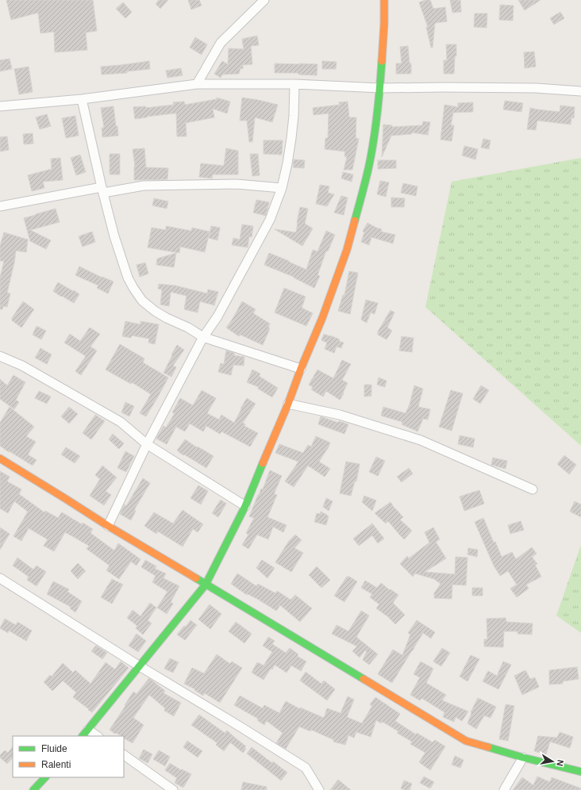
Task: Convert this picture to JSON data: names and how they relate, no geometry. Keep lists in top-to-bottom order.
{
  "legend": ["Fluide", "Ralenti"],
  "north": "right"
}
